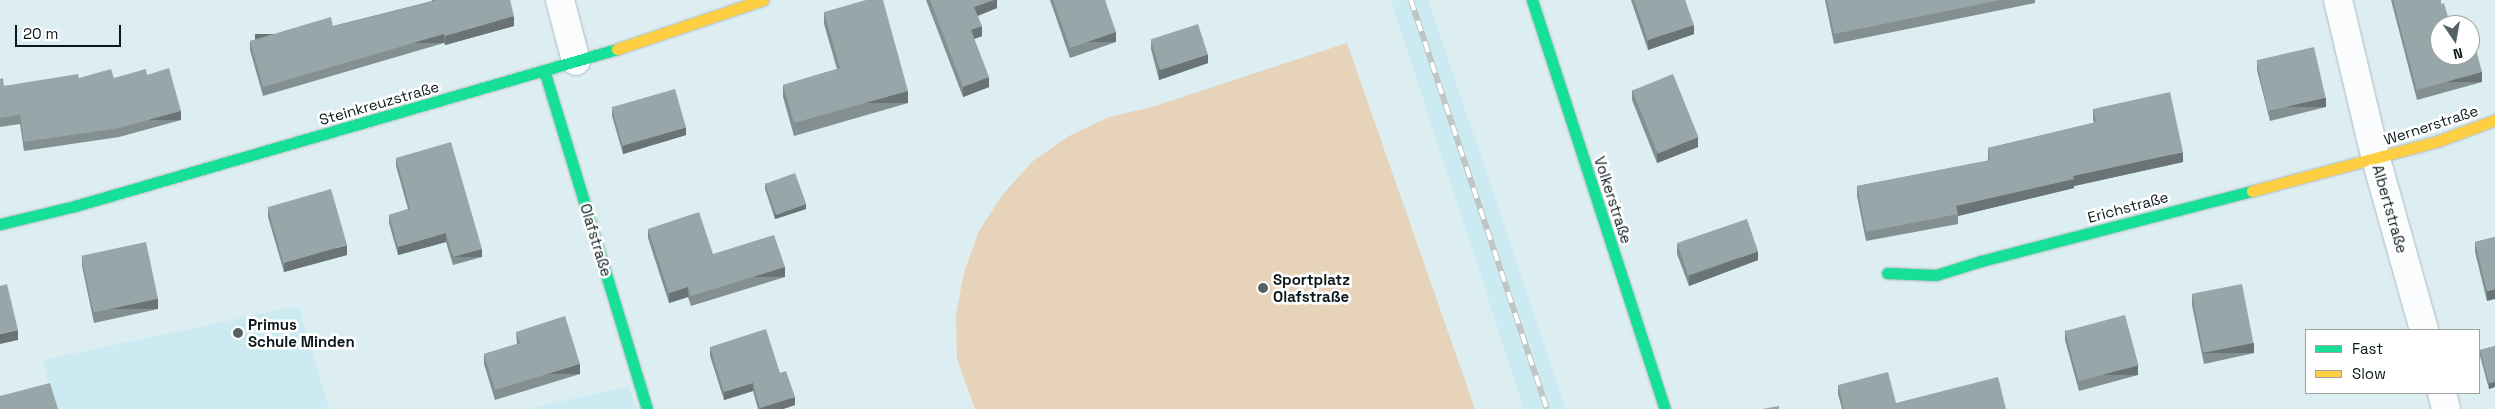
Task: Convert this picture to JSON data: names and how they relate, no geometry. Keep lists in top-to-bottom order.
{
  "streets": {
    "street": [
      "Steinkreuzstraße",
      "Wernerstraße",
      "Volkerstraße",
      "Erichstraße",
      "Albertstraße",
      "Olafstraße"
    ]
  },
  "crossings": [
    ["Steinkreuzstraße", "Olafstraße"],
    ["Wernerstraße", "Erichstraße"],
    ["Wernerstraße", "Albertstraße"],
    ["Erichstraße", "Albertstraße"]
  ],
  "places": ["Sportplatz Olafstraße", "Primus Schule Minden"],
  "legend": ["Fast", "Slow"],
  "scale_bar": "20 m",
  "north": "bottom"
}
